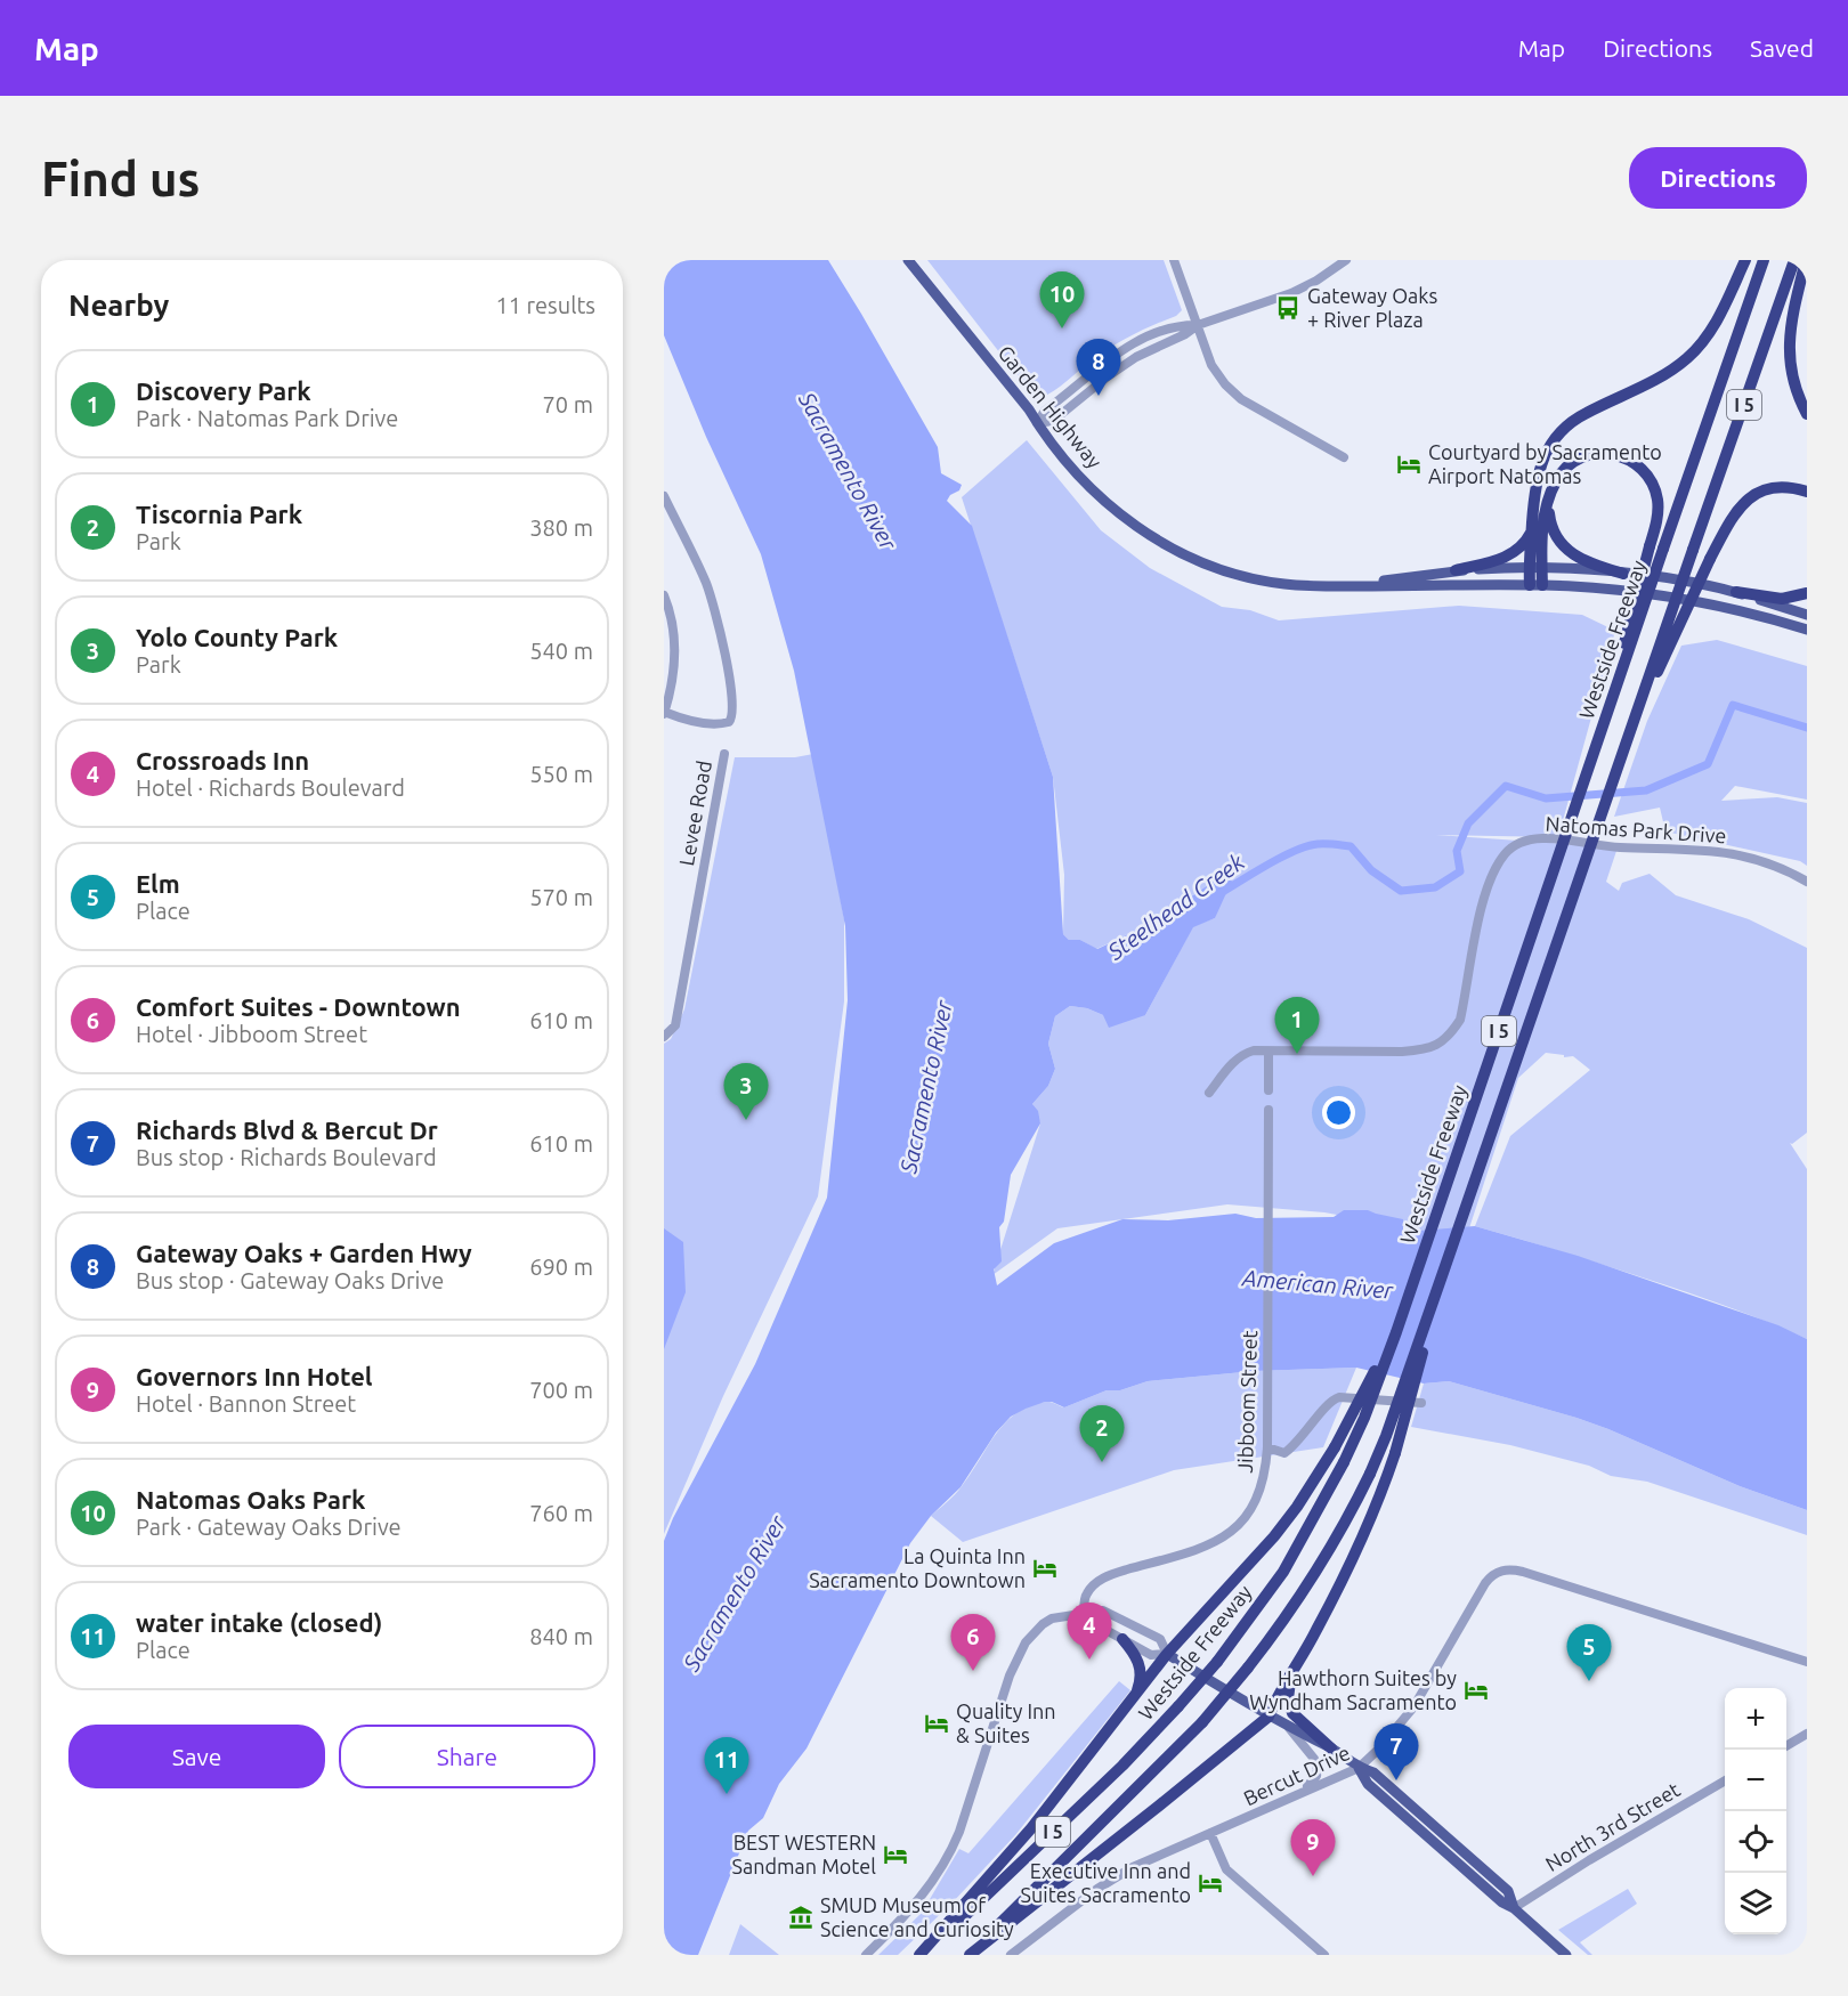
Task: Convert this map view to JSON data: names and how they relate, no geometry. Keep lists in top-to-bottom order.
{
  "streets": {
    "highway": ["I 5", "Westside Freeway"],
    "main road": ["Garden Highway"],
    "street": [
      "Levee Road",
      "Natomas Park Drive",
      "Jibboom Street",
      "Bercut Drive",
      "North 3rd Street"
    ]
  },
  "water": ["Sacramento River", "Steelhead Creek", "American River"],
  "places": {
    "bus stop": ["Gateway Oaks + River Plaza"],
    "hotel": [
      "Courtyard by Sacramento Airport Natomas",
      "La Quinta Inn Sacramento Downtown",
      "Hawthorn Suites by Wyndham Sacramento",
      "Quality Inn & Suites",
      "BEST WESTERN Sandman Motel",
      "Executive Inn and Suites Sacramento"
    ],
    "museum": ["SMUD Museum of Science and Curiosity"]
  },
  "page": {
    "header": "Map",
    "nav": ["Map", "Directions", "Saved"],
    "buttons": [
      "Directions",
      ["Save", "Share"]
    ],
    "title": "Find us",
    "heading": ["Nearby", "11 results"],
    "pins": [
      "10",
      "8",
      "1",
      "3",
      "2",
      "4",
      "6",
      "5",
      "7",
      "11",
      "9"
    ],
    "list": [
      {
        "mark": "1",
        "name": "Discovery Park",
        "note": "Park · Natomas Park Drive",
        "value": "70 m"
      },
      {
        "mark": "2",
        "name": "Tiscornia Park",
        "note": "Park",
        "value": "380 m"
      },
      {
        "mark": "3",
        "name": "Yolo County Park",
        "note": "Park",
        "value": "540 m"
      },
      {
        "mark": "4",
        "name": "Crossroads Inn",
        "note": "Hotel · Richards Boulevard",
        "value": "550 m"
      },
      {
        "mark": "5",
        "name": "Elm",
        "note": "Place",
        "value": "570 m"
      },
      {
        "mark": "6",
        "name": "Comfort Suites - Downtown",
        "note": "Hotel · Jibboom Street",
        "value": "610 m"
      },
      {
        "mark": "7",
        "name": "Richards Blvd & Bercut Dr",
        "note": "Bus stop · Richards Boulevard",
        "value": "610 m"
      },
      {
        "mark": "8",
        "name": "Gateway Oaks + Garden Hwy",
        "note": "Bus stop · Gateway Oaks Drive",
        "value": "690 m"
      },
      {
        "mark": "9",
        "name": "Governors Inn Hotel",
        "note": "Hotel · Bannon Street",
        "value": "700 m"
      },
      {
        "mark": "10",
        "name": "Natomas Oaks Park",
        "note": "Park · Gateway Oaks Drive",
        "value": "760 m"
      },
      {
        "mark": "11",
        "name": "water intake (closed)",
        "note": "Place",
        "value": "840 m"
      }
    ],
    "map_buttons": ["+", "−"]
  }
}
